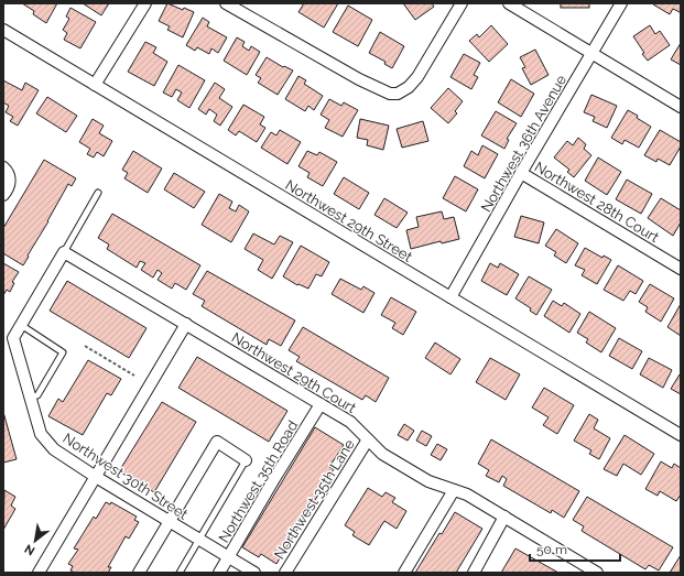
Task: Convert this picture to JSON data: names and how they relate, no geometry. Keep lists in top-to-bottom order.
{
  "streets": {
    "street": [
      "Northwest 36th Avenue",
      "Northwest 28th Court",
      "Northwest 29th Street",
      "Northwest 29th Court",
      "Northwest 30th Street",
      "Northwest 35th Road",
      "Northwest 35th Lane"
    ]
  },
  "crossings": [
    ["Northwest 36th Avenue", "Northwest 28th Court"],
    ["Northwest 36th Avenue", "Northwest 29th Street"],
    ["Northwest 29th Court", "Northwest 30th Street"],
    ["Northwest 29th Court", "Northwest 35th Road"],
    ["Northwest 29th Court", "Northwest 35th Lane"],
    ["Northwest 30th Street", "Northwest 35th Road"]
  ],
  "scale_bar": "50 m",
  "north": "bottom left"
}
